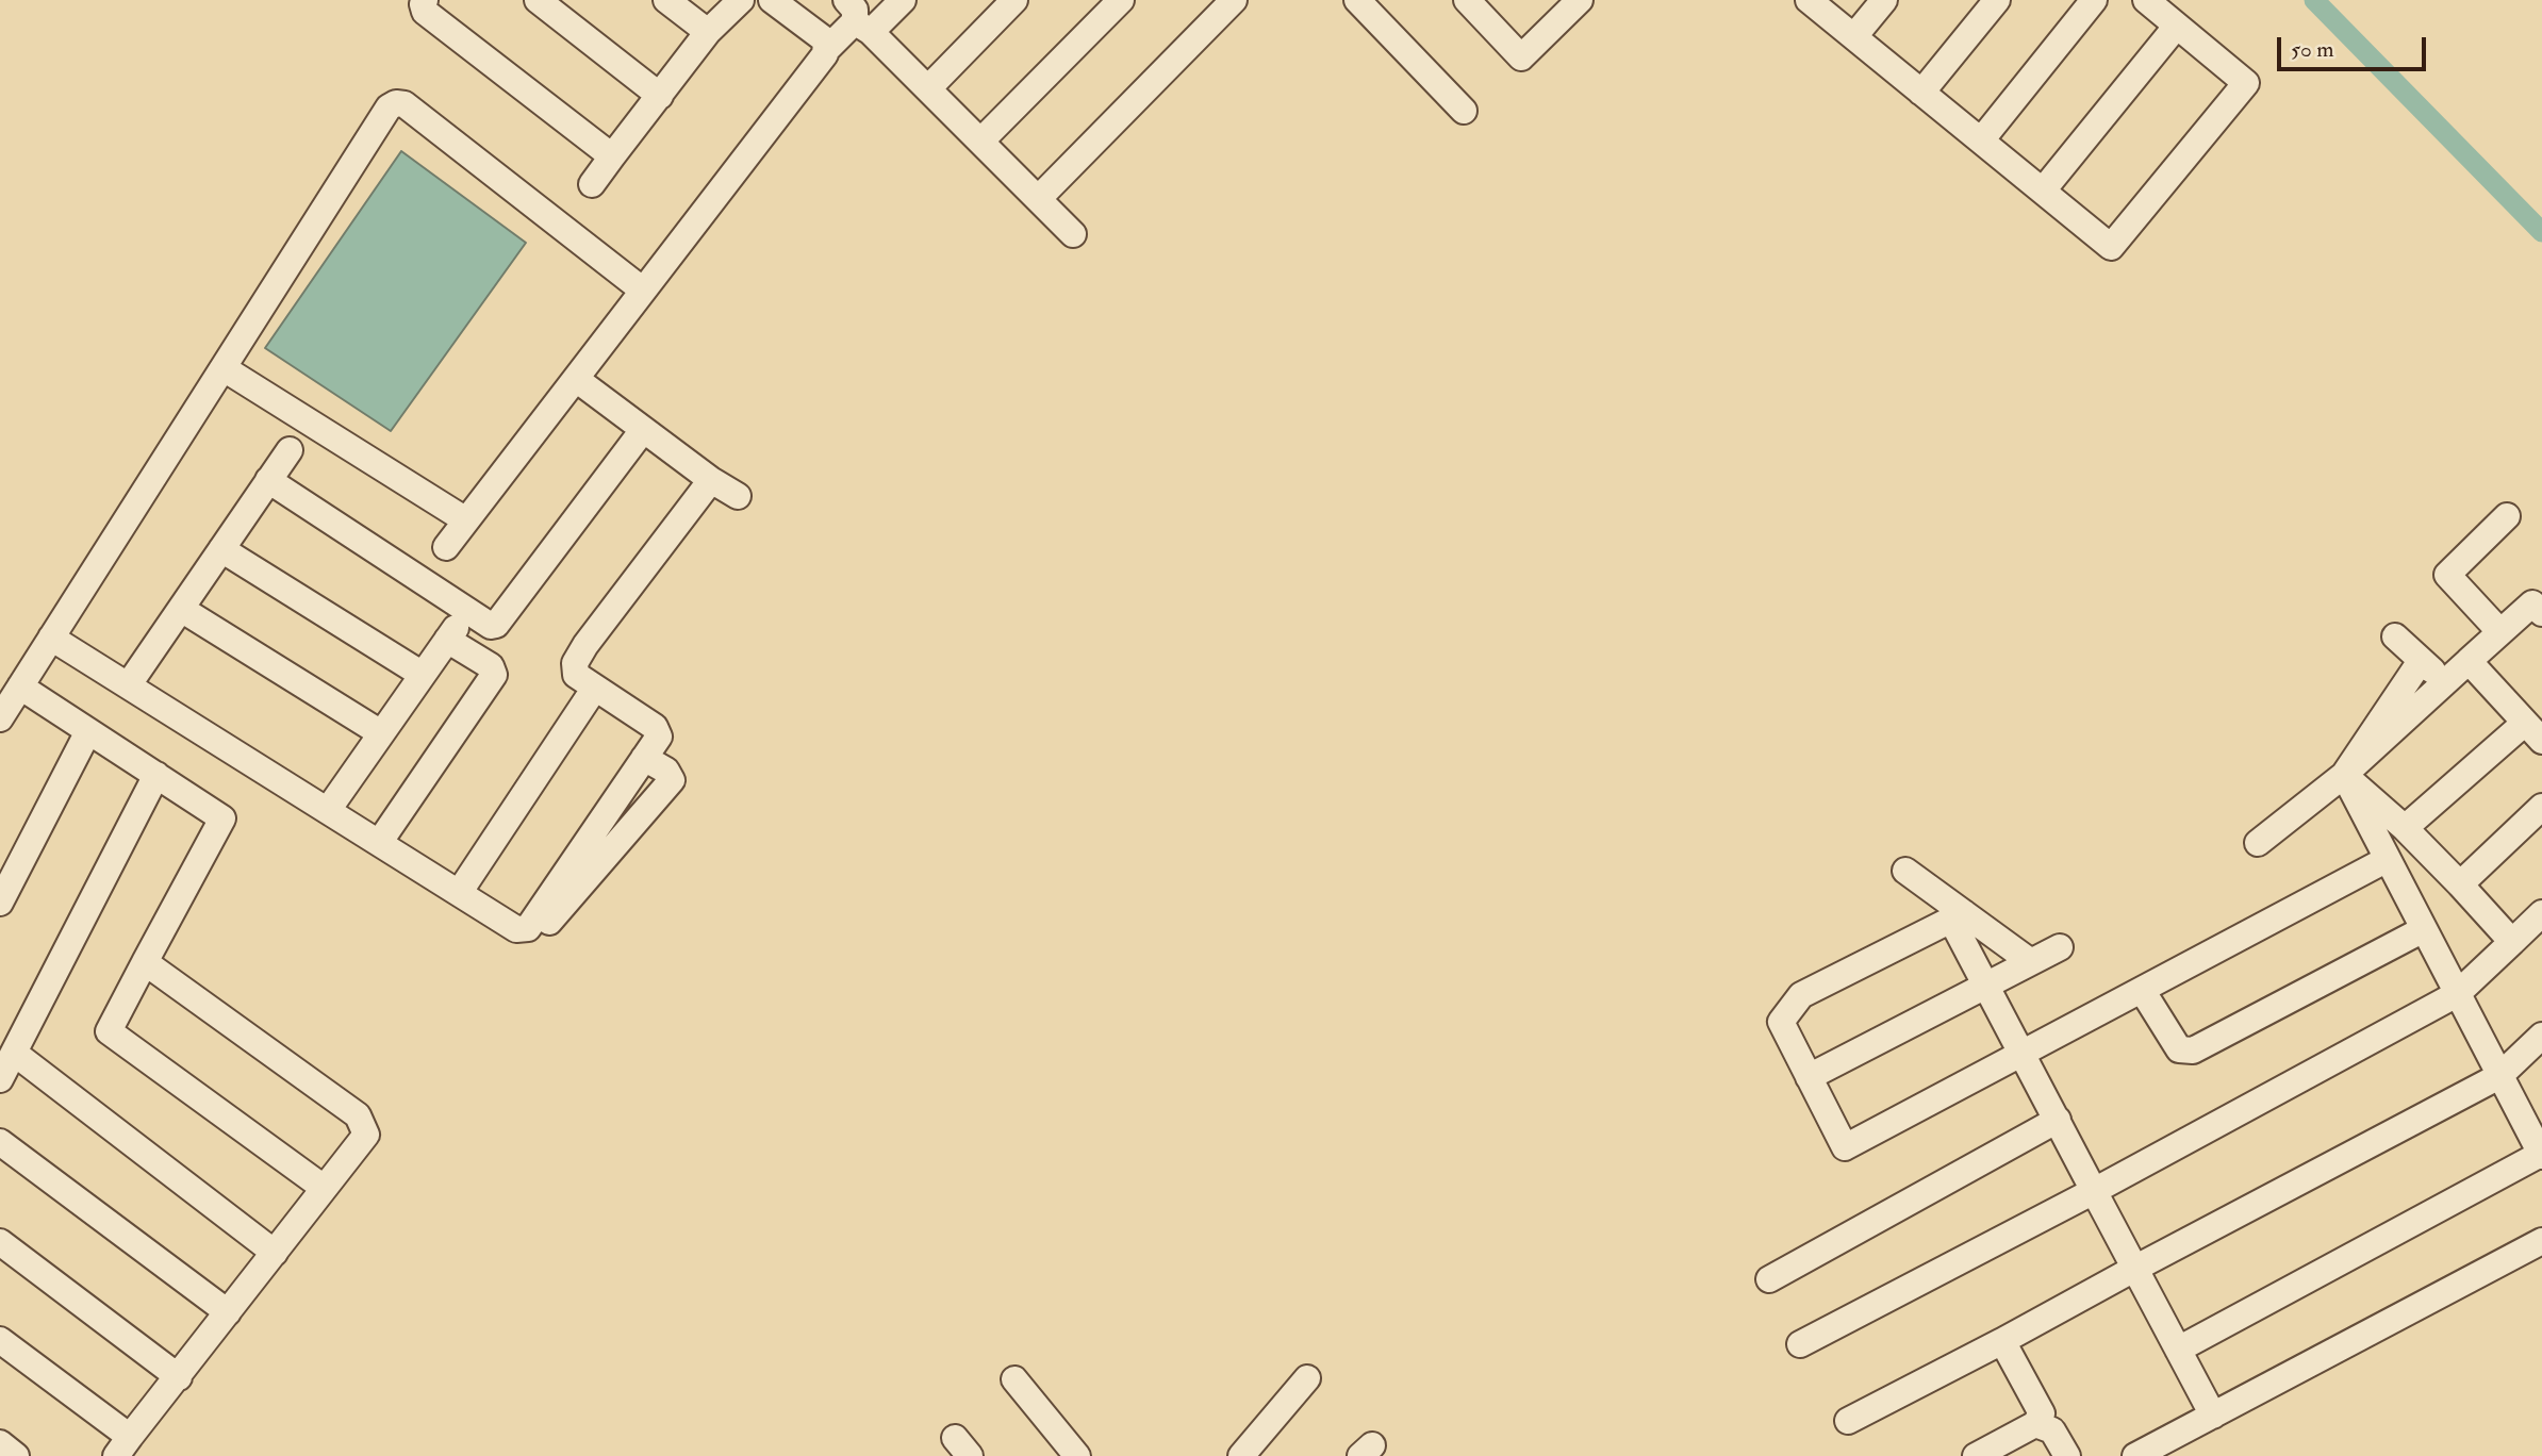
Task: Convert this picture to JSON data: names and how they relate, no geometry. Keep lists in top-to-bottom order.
{
  "scale_bar": "50 m"
}
